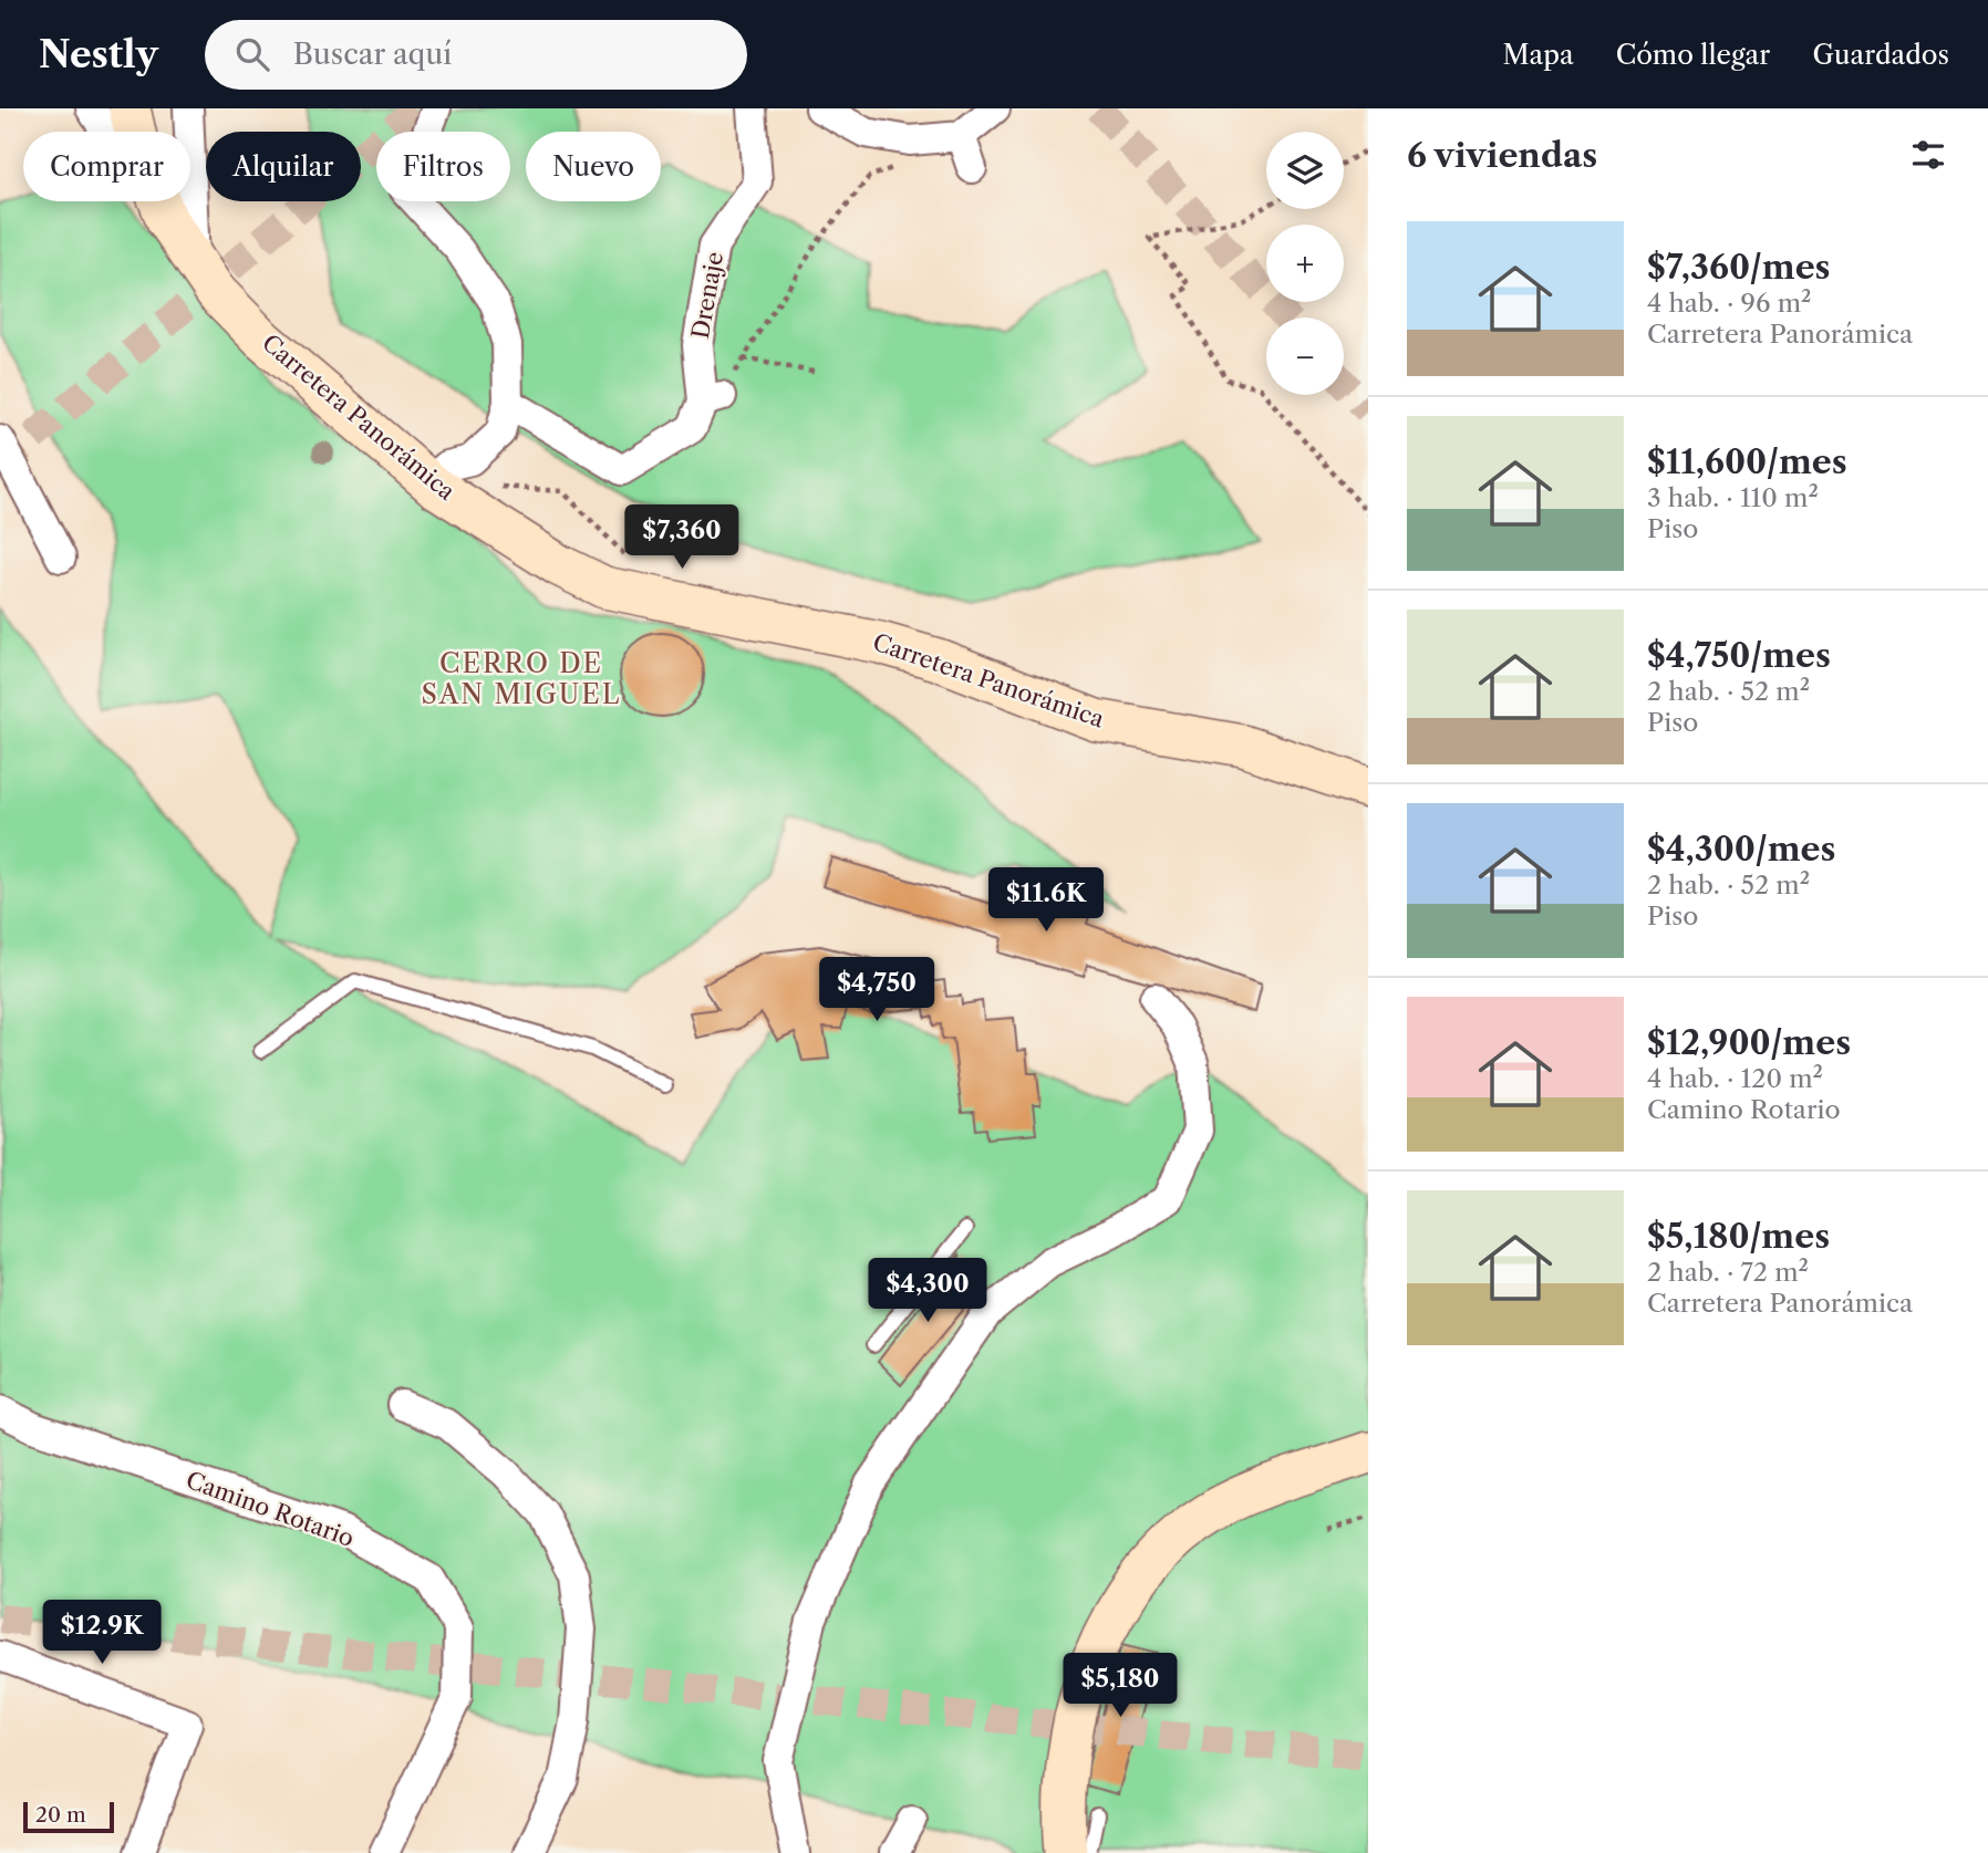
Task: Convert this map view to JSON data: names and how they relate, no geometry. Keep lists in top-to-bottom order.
{
  "streets": {
    "street": ["Drenaje", "Carretera Panorámica", "Camino Rotario"]
  },
  "districts": ["CERRO DE SAN MIGUEL"],
  "scale_bar": "20 m",
  "page": {
    "header": "Nestly",
    "search": "Buscar aquí",
    "nav": ["Mapa", "Cómo llegar", "Guardados"],
    "heading": "6 viviendas",
    "map_buttons": ["+", "−"],
    "chip": [
      "Comprar",
      "Alquilar",
      "Filtros",
      "Nuevo"
    ],
    "list": [
      {
        "name": "$7,360/mes",
        "note": "4 hab. · 96 m² · Carretera Panorámica"
      },
      {
        "name": "$11,600/mes",
        "note": "3 hab. · 110 m² · Piso"
      },
      {
        "name": "$4,750/mes",
        "note": "2 hab. · 52 m² · Piso"
      },
      {
        "name": "$4,300/mes",
        "note": "2 hab. · 52 m² · Piso"
      },
      {
        "name": "$12,900/mes",
        "note": "4 hab. · 120 m² · Camino Rotario"
      },
      {
        "name": "$5,180/mes",
        "note": "2 hab. · 72 m² · Carretera Panorámica"
      }
    ],
    "price": [
      "$7,360",
      "$11.6K",
      "$4,750",
      "$4,300",
      "$12.9K",
      "$5,180"
    ],
    "scale": "20 m"
  }
}
